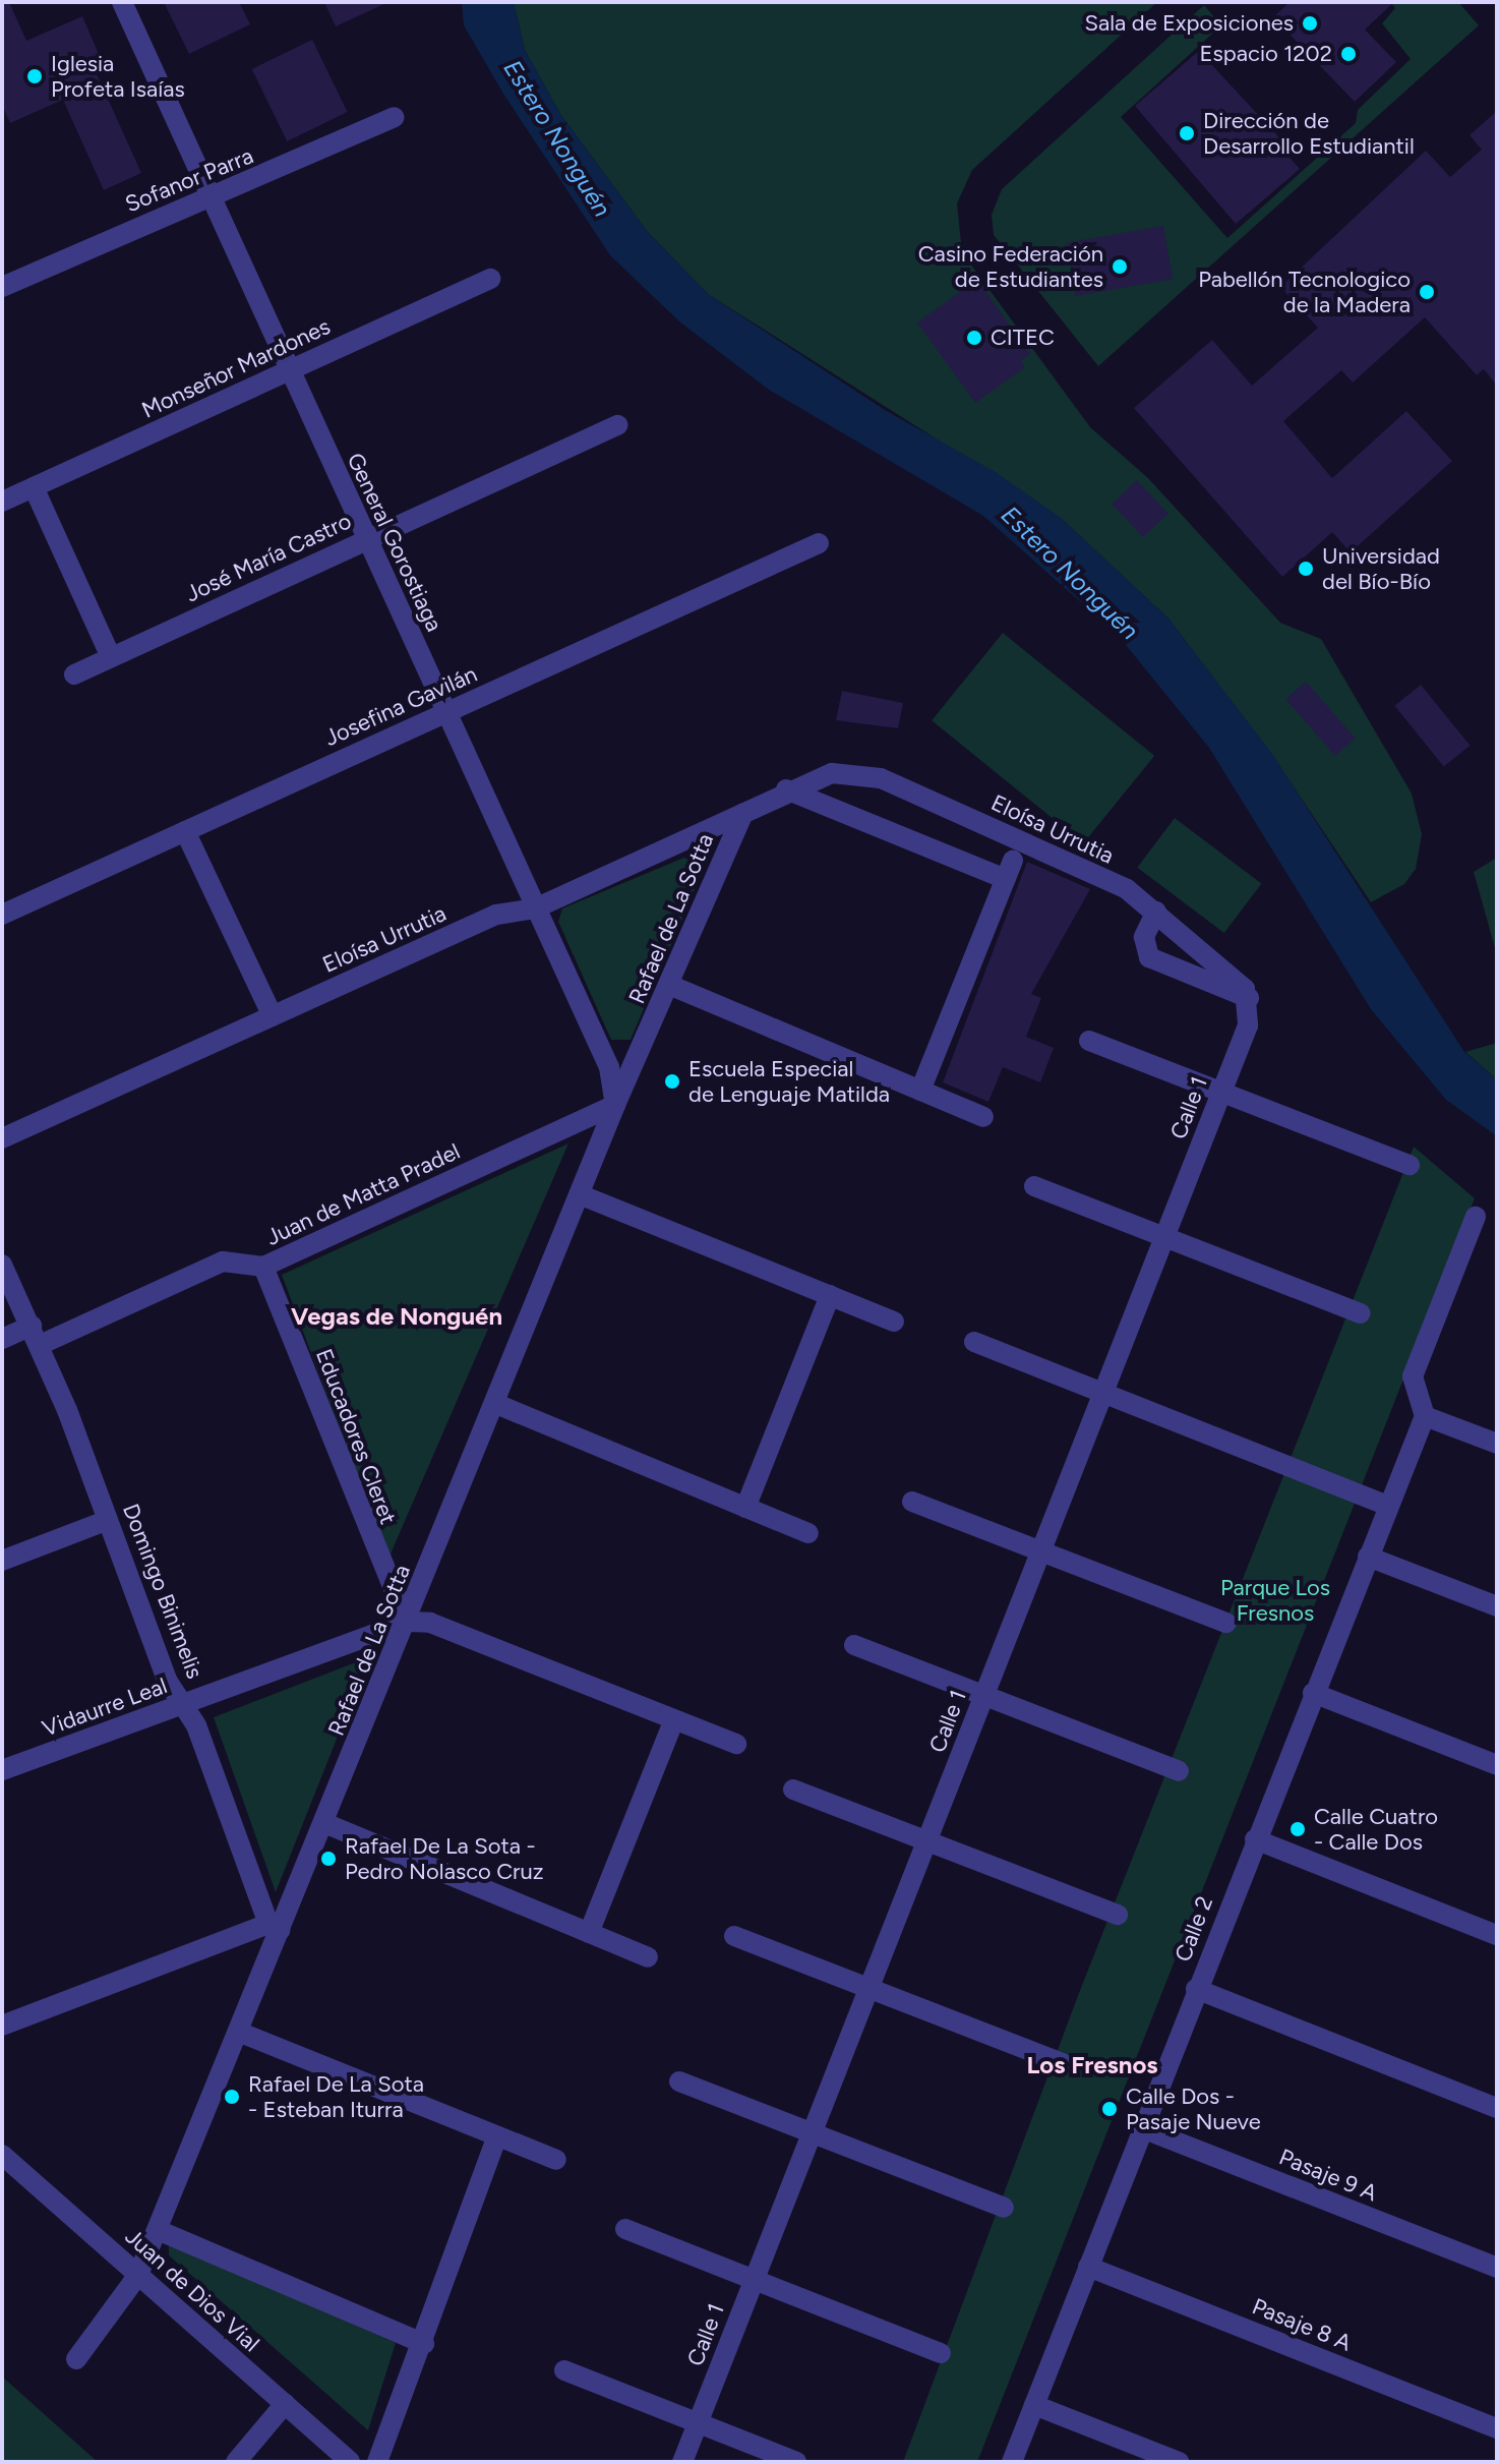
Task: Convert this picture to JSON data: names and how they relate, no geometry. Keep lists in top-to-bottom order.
{
  "streets": {
    "street": [
      "Sofanor Parra",
      "Monseñor Mardones",
      "General Gorostiaga",
      "José María Castro",
      "Josefina Gavilán",
      "Eloísa Urrutia",
      "Rafael de La Sotta",
      "Calle 1",
      "Juan de Matta Pradel",
      "Educadores Cleret",
      "Domingo Binimelis",
      "Vidaurre Leal",
      "Calle 2",
      "Pasaje 9 A",
      "Juan de Dios Vial",
      "Pasaje 8 A"
    ]
  },
  "crossings": [
    ["Sofanor Parra", "General Gorostiaga"],
    ["Monseñor Mardones", "General Gorostiaga"],
    ["General Gorostiaga", "José María Castro"],
    ["General Gorostiaga", "Josefina Gavilán"],
    ["General Gorostiaga", "Eloísa Urrutia"],
    ["General Gorostiaga", "Rafael de La Sotta"],
    ["General Gorostiaga", "Juan de Matta Pradel"],
    ["Eloísa Urrutia", "Rafael de La Sotta"],
    ["Rafael de La Sotta", "Juan de Matta Pradel"],
    ["Rafael de La Sotta", "Educadores Cleret"],
    ["Rafael de La Sotta", "Domingo Binimelis"],
    ["Rafael de La Sotta", "Vidaurre Leal"],
    ["Rafael de La Sotta", "Juan de Dios Vial"],
    ["Juan de Matta Pradel", "Educadores Cleret"],
    ["Juan de Matta Pradel", "Domingo Binimelis"],
    ["Educadores Cleret", "Vidaurre Leal"],
    ["Domingo Binimelis", "Vidaurre Leal"],
    ["Calle 2", "Pasaje 9 A"],
    ["Calle 2", "Pasaje 8 A"]
  ],
  "districts": ["Vegas de Nonguén", "Los Fresnos"],
  "water": ["Estero Nonguén"],
  "parks": ["Parque Los Fresnos"],
  "places": [
    "Sala de Exposiciones",
    "Espacio 1202",
    "Iglesia Profeta Isaías",
    "Dirección de Desarrollo Estudiantil",
    "Casino Federación de Estudiantes",
    "Pabellón Tecnologico de la Madera",
    "CITEC",
    "Universidad del Bío-Bío",
    "Escuela Especial de Lenguaje Matilda",
    "Calle Cuatro - Calle Dos",
    "Rafael De La Sota - Pedro Nolasco Cruz",
    "Rafael De La Sota - Esteban Iturra",
    "Calle Dos - Pasaje Nueve"
  ]
}
